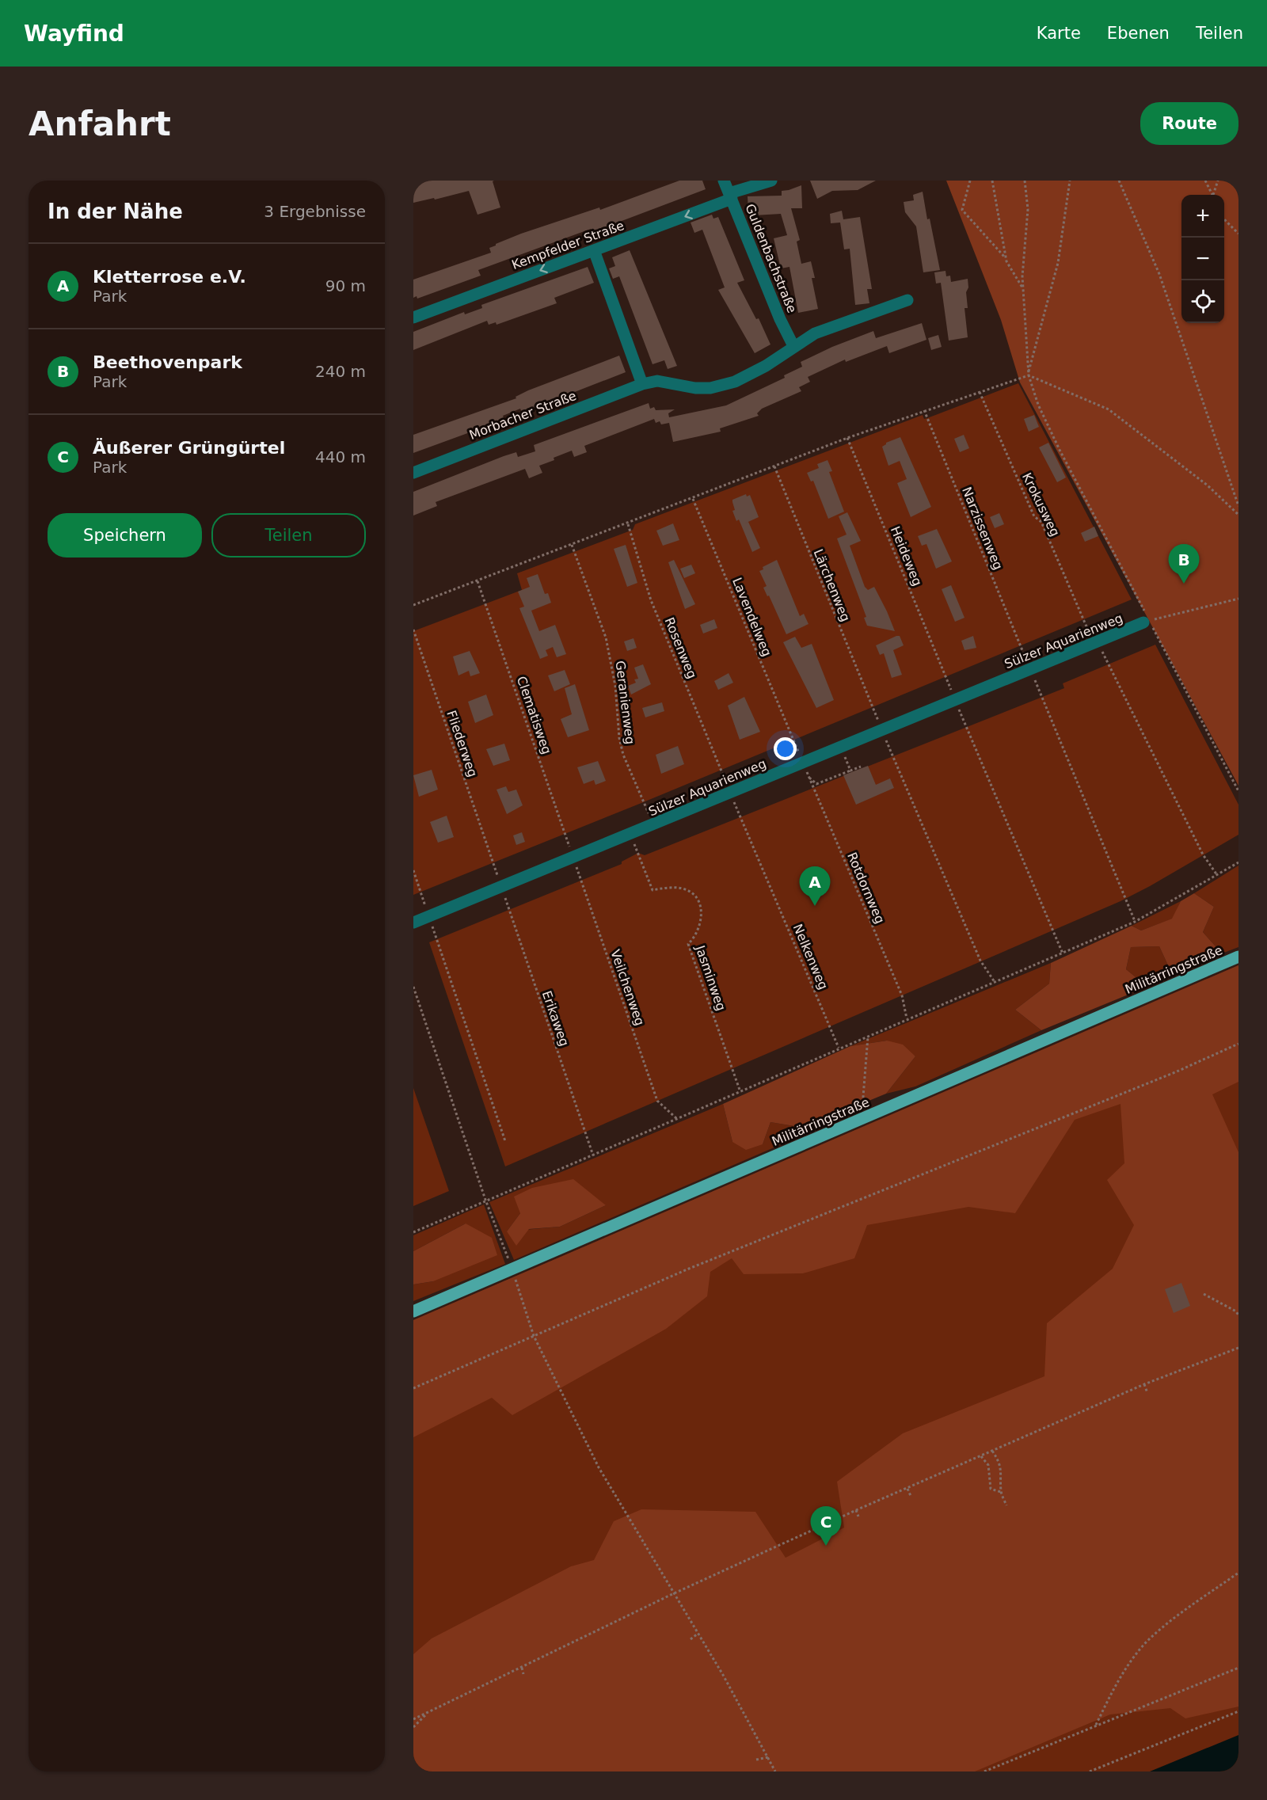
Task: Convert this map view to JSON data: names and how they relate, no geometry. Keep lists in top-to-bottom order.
{
  "streets": {
    "main road": ["Militärringstraße"],
    "street": [
      "Kempfelder Straße",
      "Guldenbachstraße",
      "Morbacher Straße",
      "Sülzer Aquarienweg"
    ],
    "path": [
      "Krokusweg",
      "Narzissenweg",
      "Heideweg",
      "Lärchenweg",
      "Lavendelweg",
      "Rosenweg",
      "Geranienweg",
      "Clematisweg",
      "Fliederweg",
      "Rotdornweg",
      "Nelkenweg",
      "Jasminweg",
      "Veilchenweg",
      "Erikaweg"
    ]
  },
  "crossings": [
    ["Kempfelder Straße", "Guldenbachstraße"],
    ["Guldenbachstraße", "Morbacher Straße"]
  ],
  "one_way": ["Kempfelder Straße"],
  "page": {
    "header": "Wayfind",
    "nav": ["Karte", "Ebenen", "Teilen"],
    "buttons": [
      "Route",
      ["Speichern", "Teilen"]
    ],
    "title": "Anfahrt",
    "heading": ["In der Nähe", "3 Ergebnisse"],
    "map_buttons": ["+", "−"],
    "list": [
      {
        "mark": "A",
        "name": "Kletterrose e.V.",
        "note": "Park",
        "value": "90 m"
      },
      {
        "mark": "B",
        "name": "Beethovenpark",
        "note": "Park",
        "value": "240 m"
      },
      {
        "mark": "C",
        "name": "Äußerer Grüngürtel",
        "note": "Park",
        "value": "440 m"
      }
    ],
    "pins": ["B", "A", "C"]
  }
}
